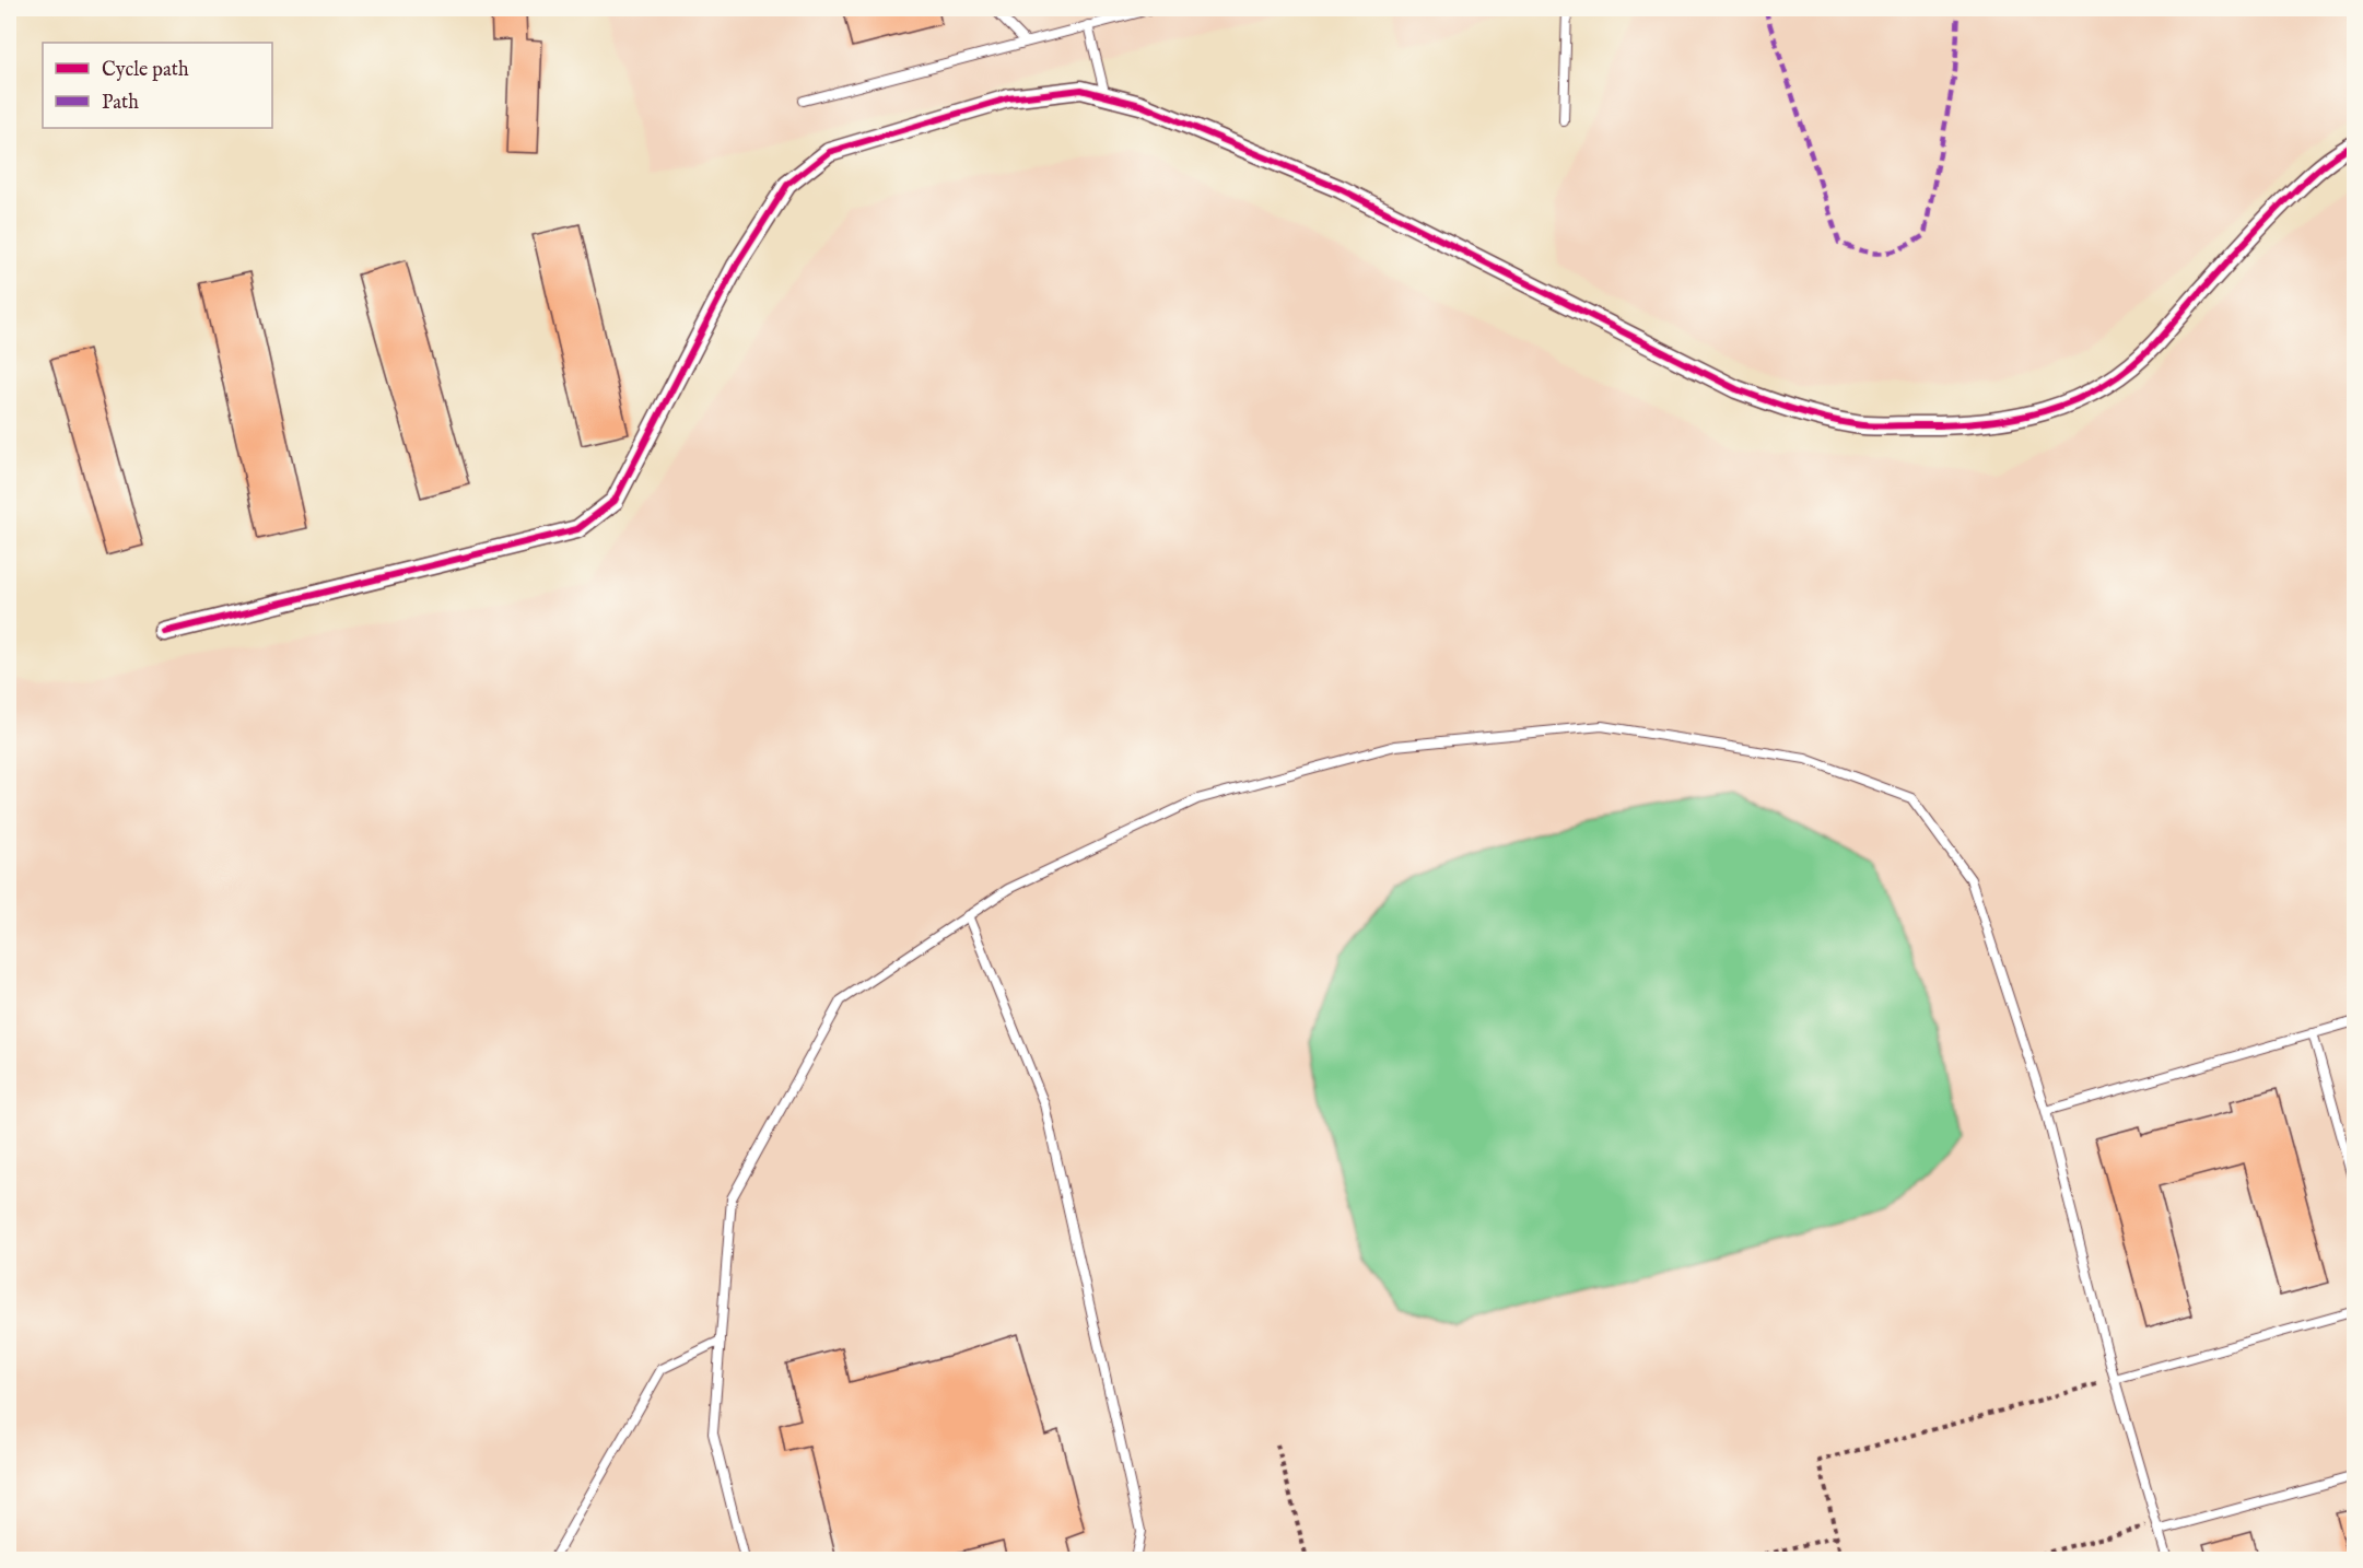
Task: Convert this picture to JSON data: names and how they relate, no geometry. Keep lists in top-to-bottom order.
{
  "legend": ["Cycle path", "Path"]
}
